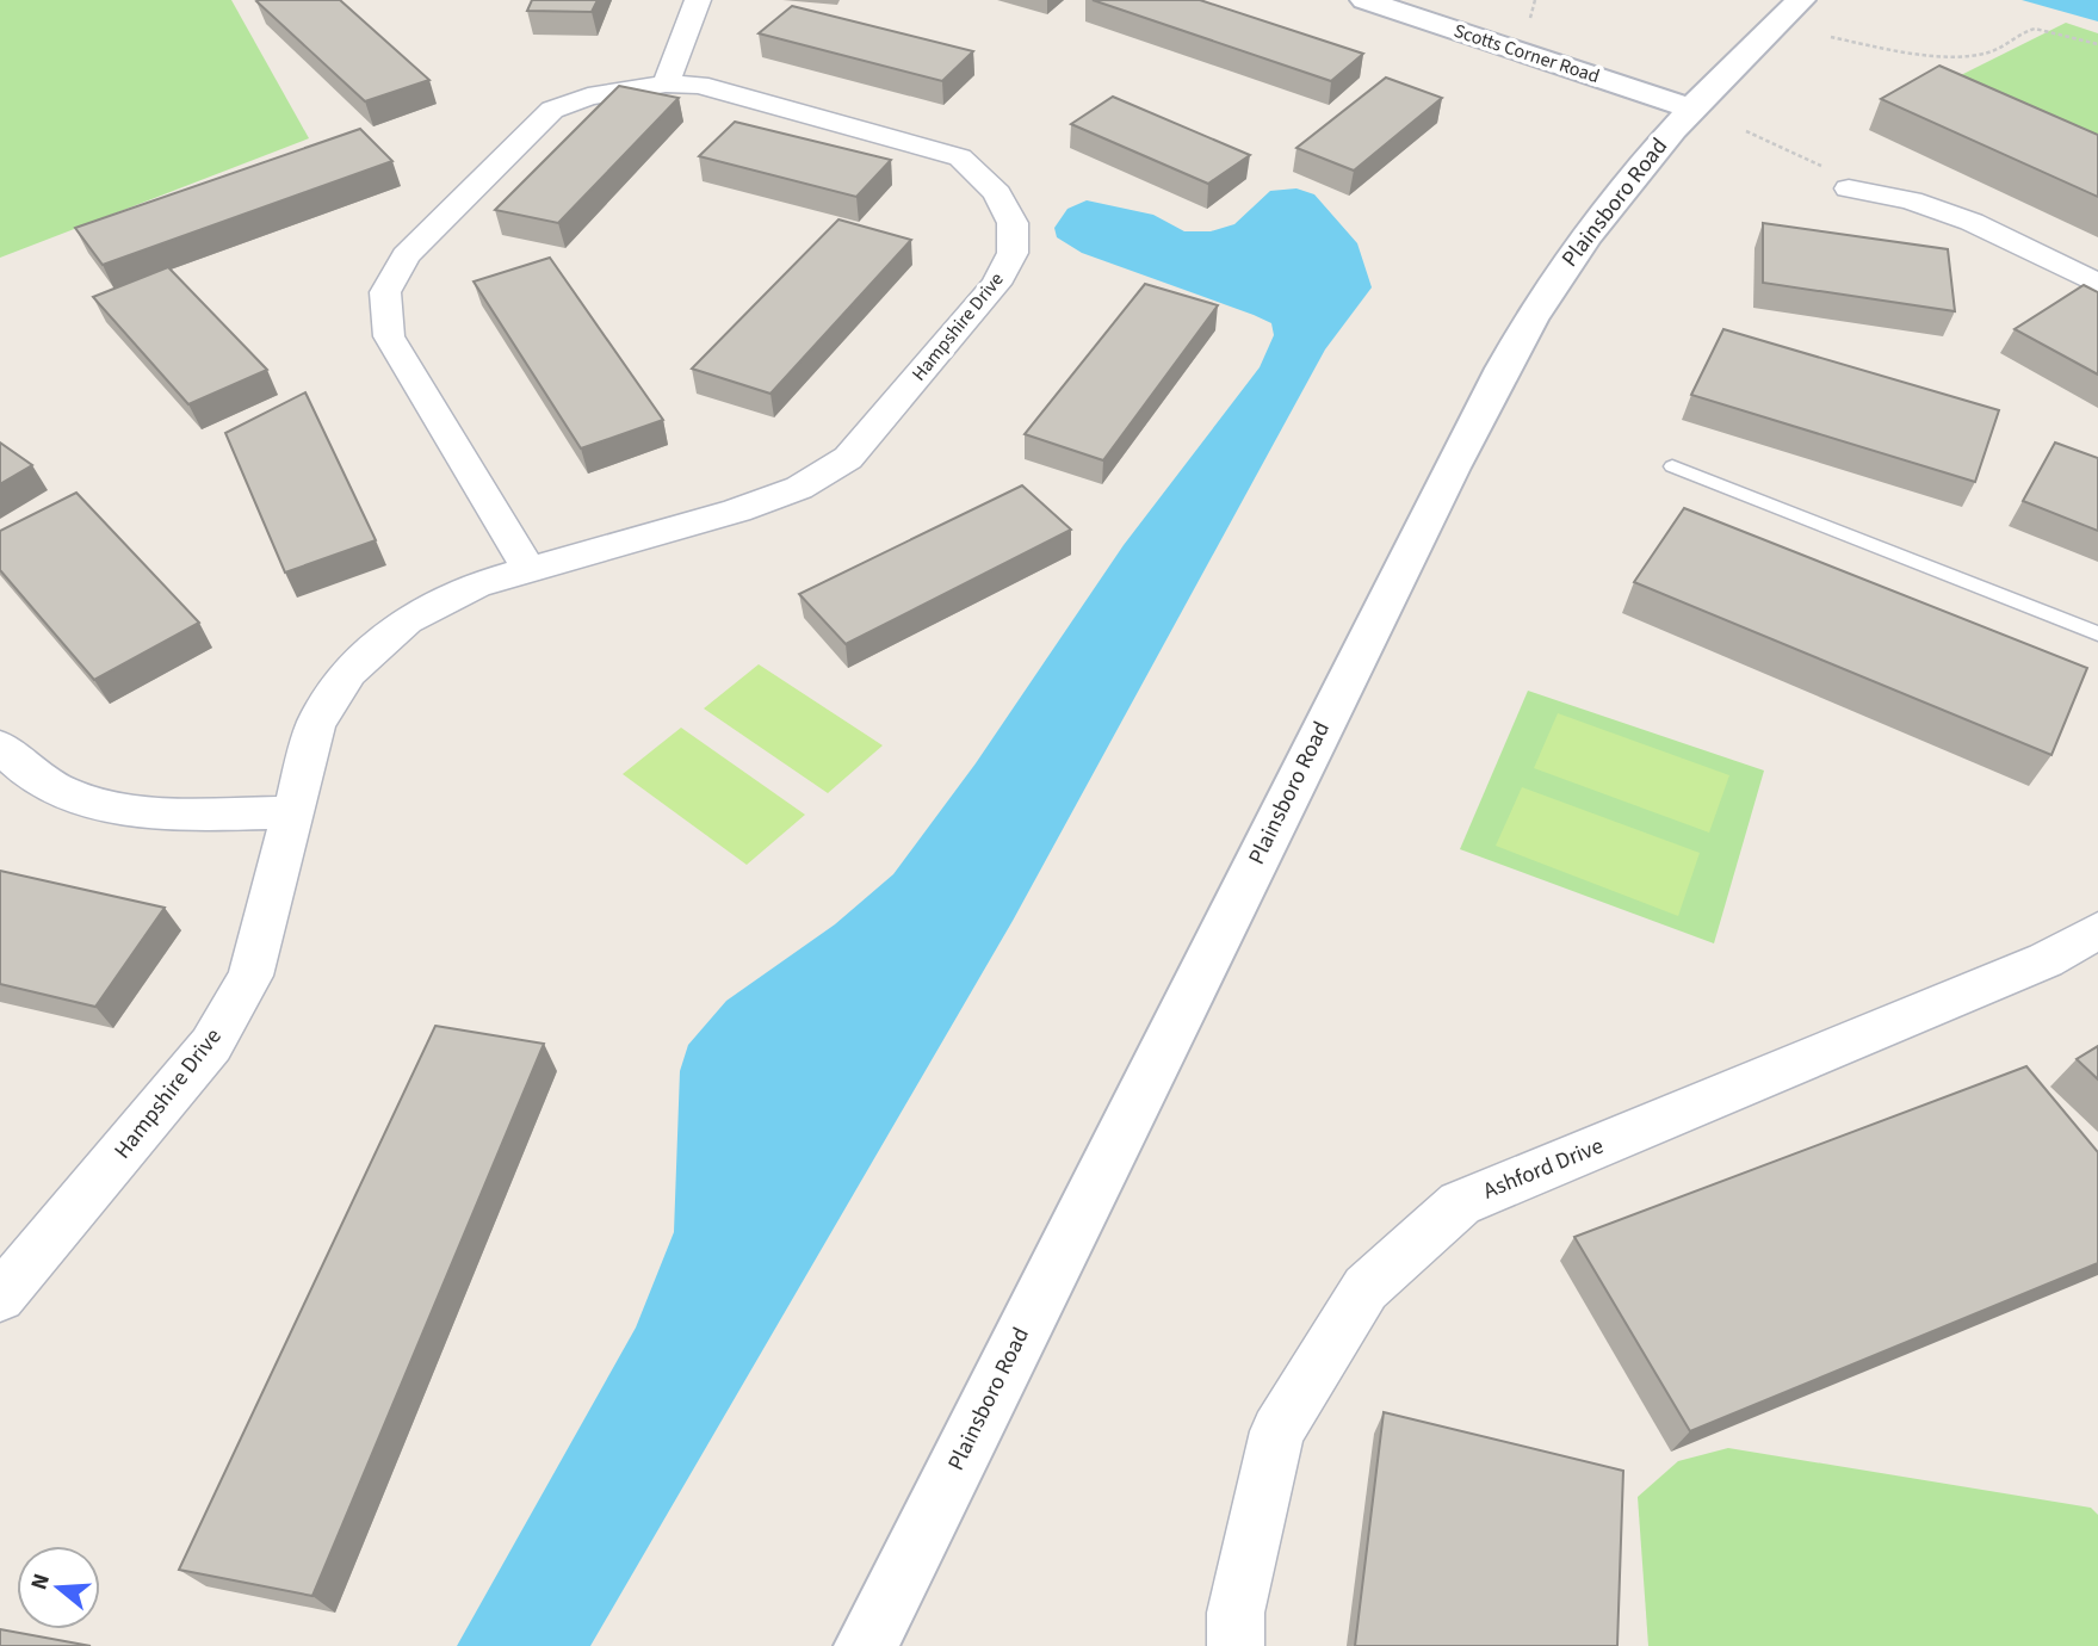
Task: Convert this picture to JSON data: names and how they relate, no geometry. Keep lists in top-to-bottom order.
{
  "streets": {
    "street": [
      "Scotts Corner Road",
      "Plainsboro Road",
      "Hampshire Drive",
      "Ashford Drive"
    ]
  },
  "crossings": [
    ["Scotts Corner Road", "Plainsboro Road"]
  ],
  "north": "left"
}
